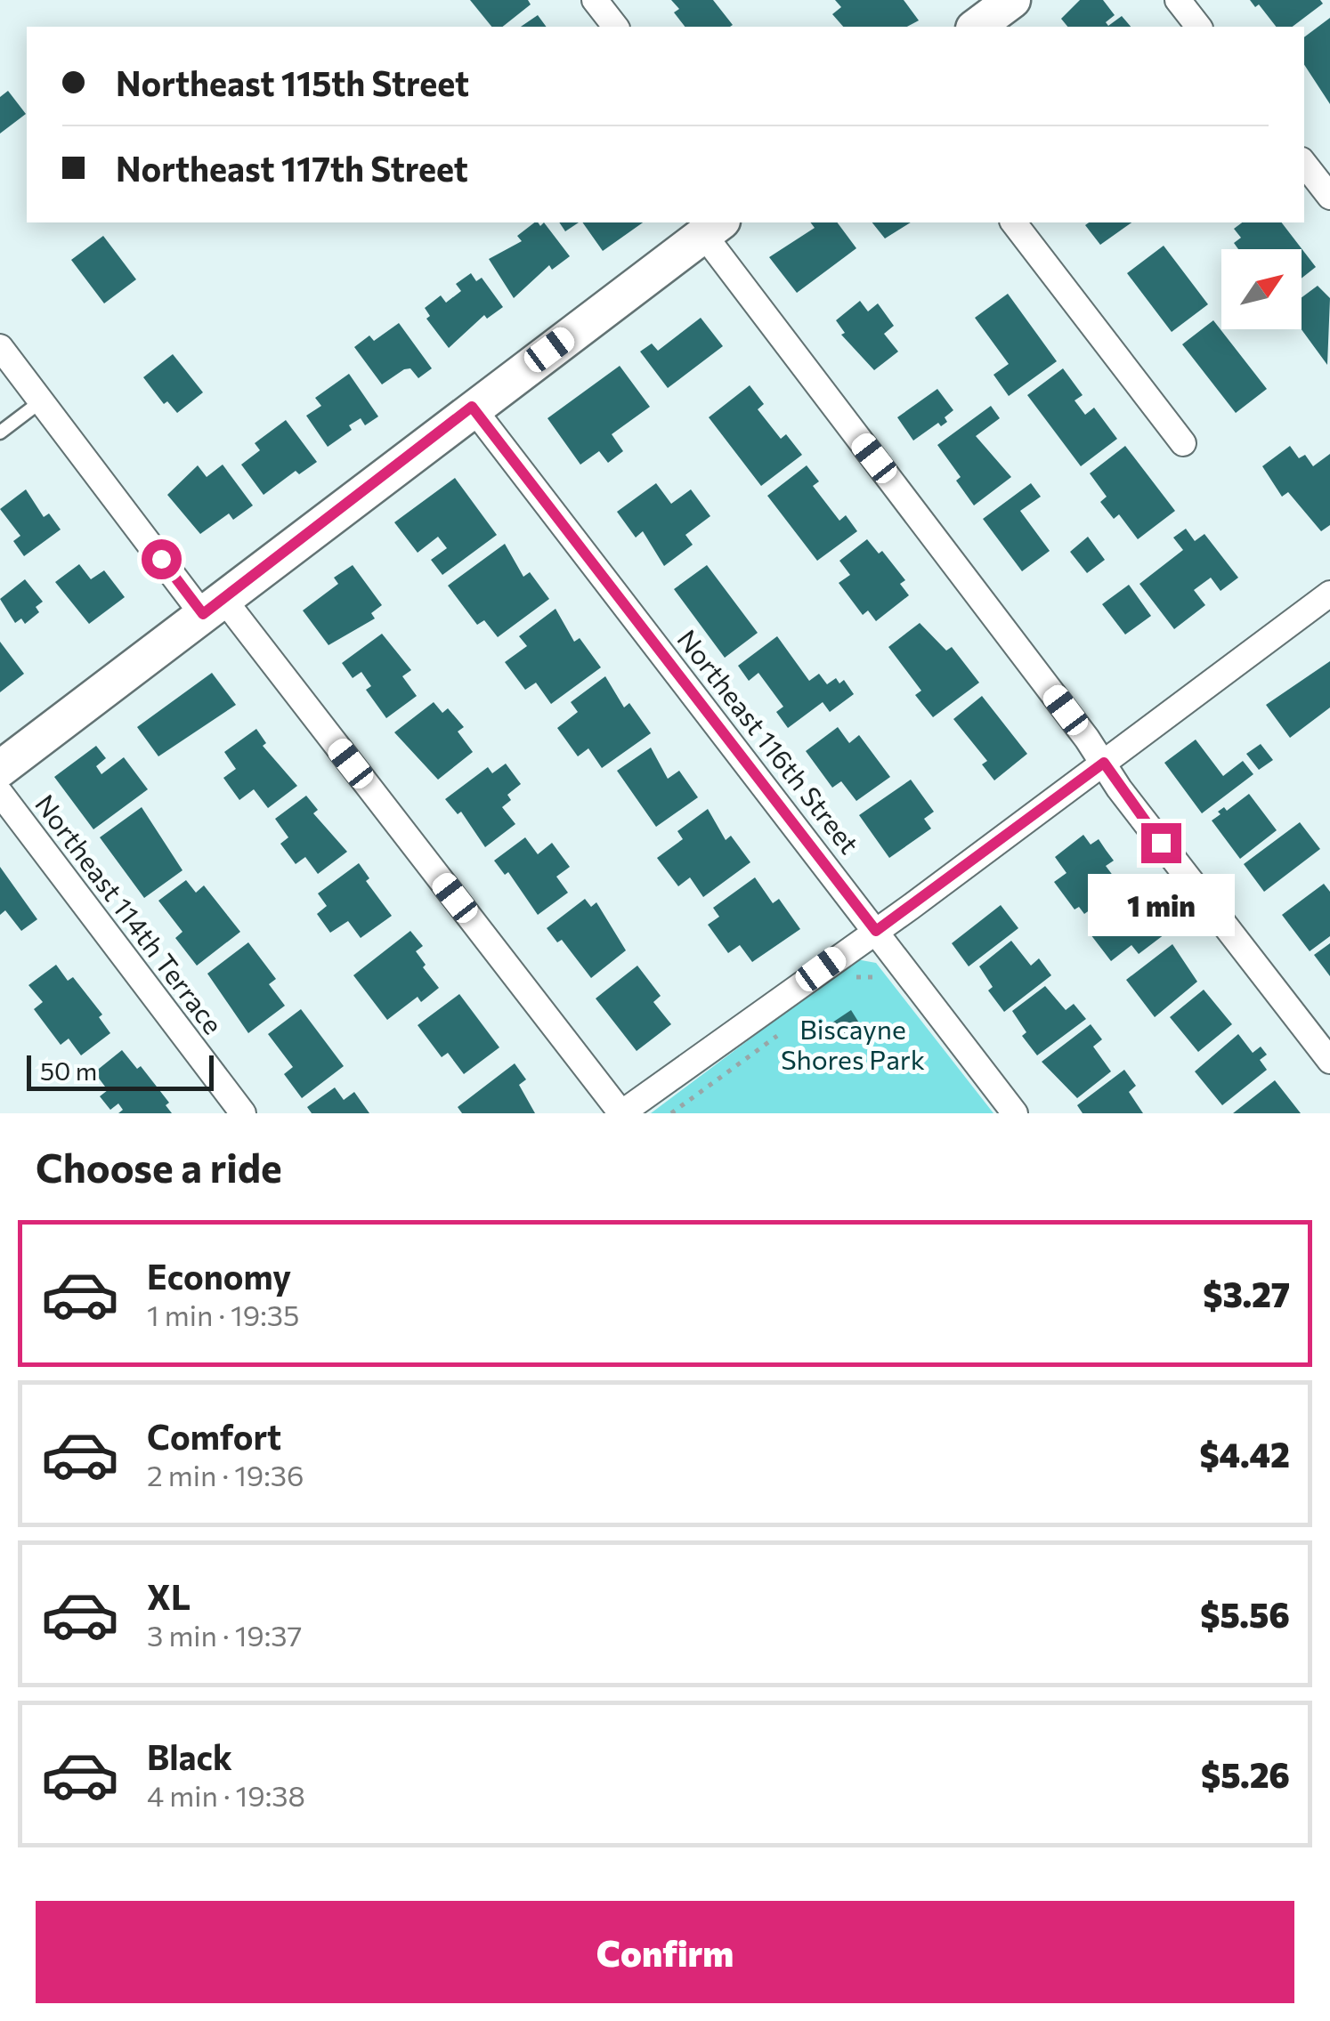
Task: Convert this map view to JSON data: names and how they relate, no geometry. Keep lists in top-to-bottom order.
{
  "streets": {
    "street": ["Northeast 116th Street", "Northeast 114th Terrace"]
  },
  "parks": ["Biscayne Shores Park"],
  "scale_bar": "50 m",
  "north": "top right",
  "page": {
    "banner": ["Northeast 115th Street", "Northeast 117th Street"],
    "bubble": "1 min",
    "scale": "50 m",
    "heading": "Choose a ride",
    "list": [
      {
        "name": "Economy",
        "note": "1 min · 19:35",
        "value": "$3.27"
      },
      {
        "name": "Comfort",
        "note": "2 min · 19:36",
        "value": "$4.42"
      },
      {
        "name": "XL",
        "note": "3 min · 19:37",
        "value": "$5.56"
      },
      {
        "name": "Black",
        "note": "4 min · 19:38",
        "value": "$5.26"
      }
    ],
    "buttons": "Confirm"
  }
}
